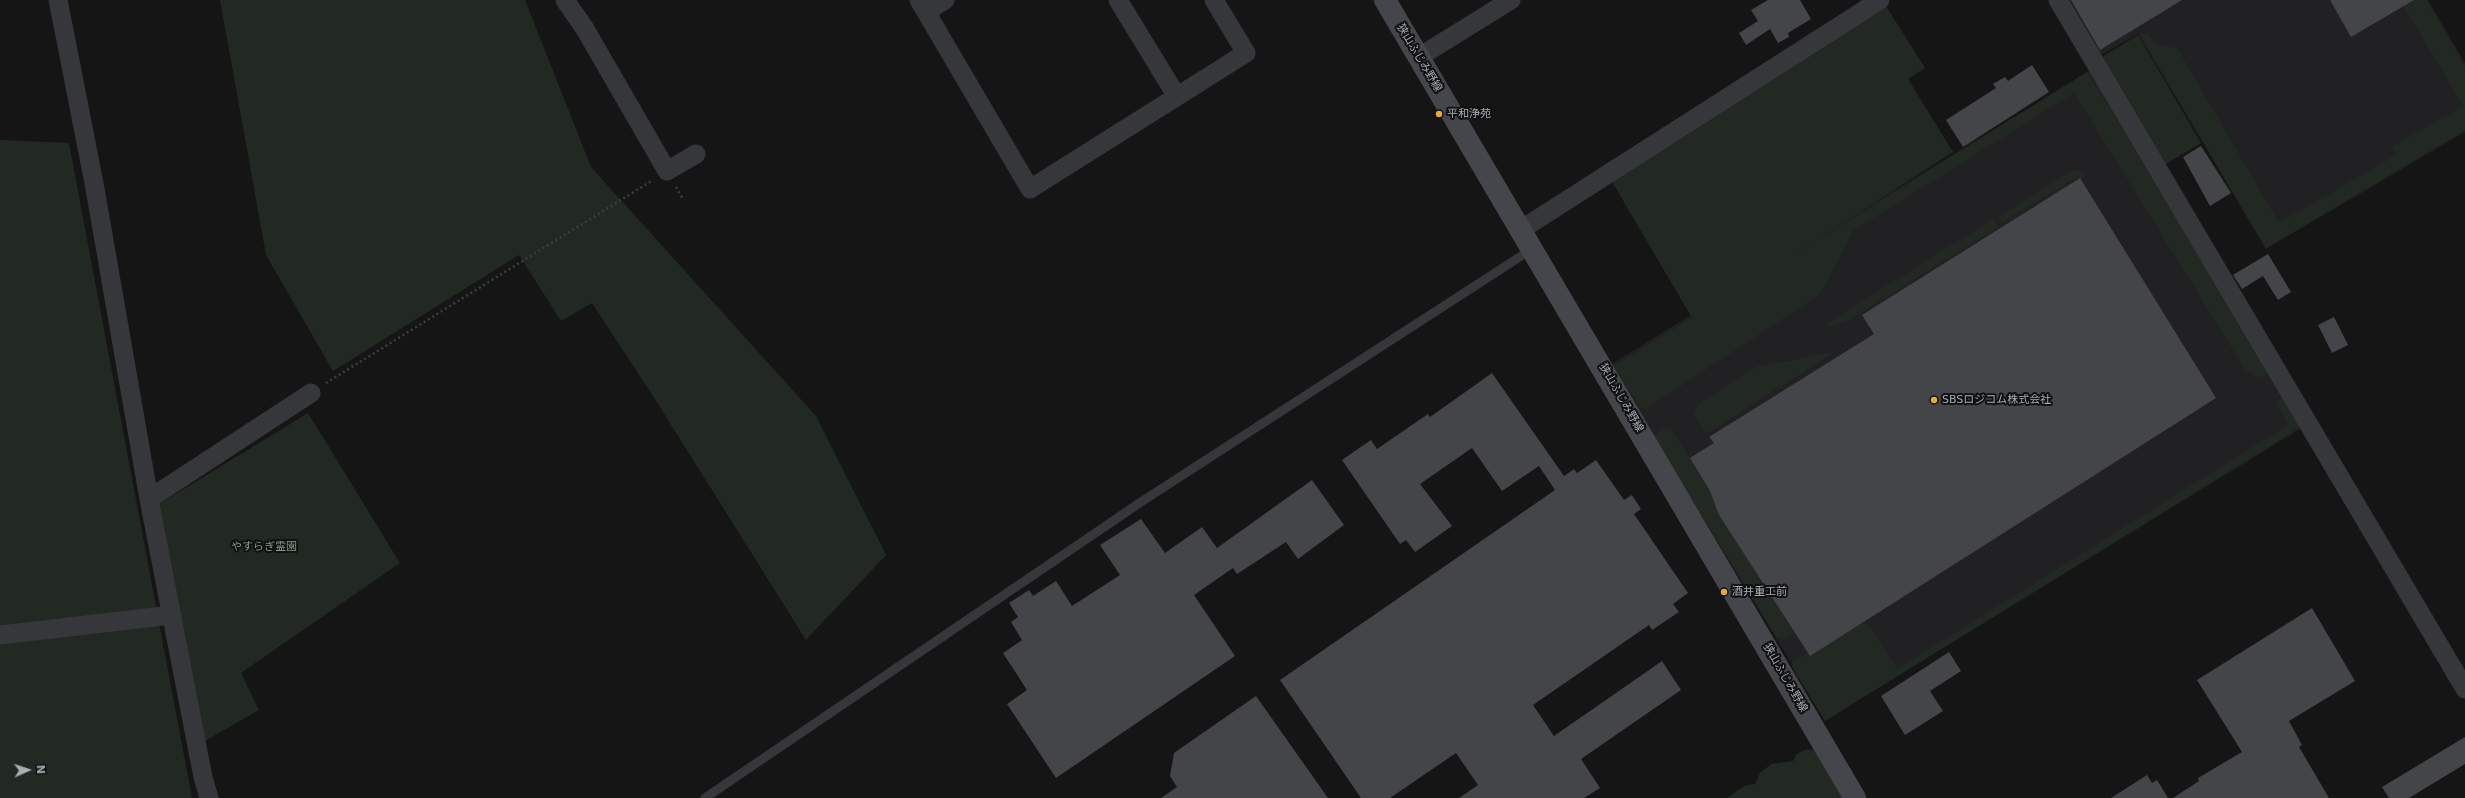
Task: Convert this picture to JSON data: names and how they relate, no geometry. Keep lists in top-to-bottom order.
{
  "streets": {
    "main road": ["狭山ふじみ野線"]
  },
  "parks": ["やすらぎ霊園"],
  "places": ["平和浄苑", "SBSロジコム株式会社", "酒井重工前"],
  "north": "right"
}
